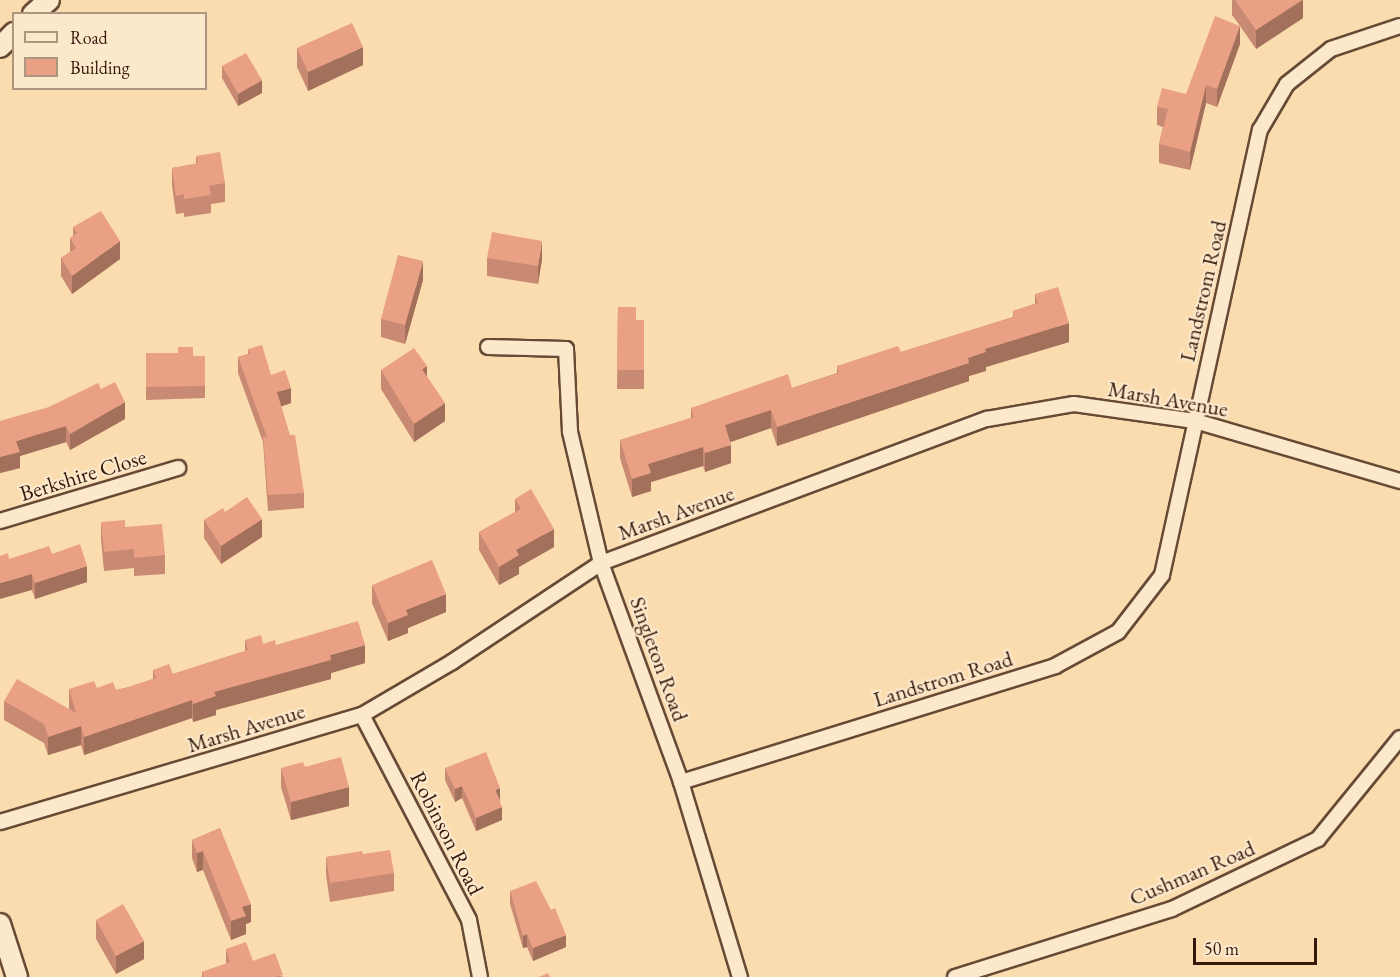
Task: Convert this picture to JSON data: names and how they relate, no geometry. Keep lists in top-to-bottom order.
{
  "streets": {
    "street": [
      "Landstrom Road",
      "Marsh Avenue",
      "Berkshire Close",
      "Singleton Road",
      "Robinson Road",
      "Cushman Road"
    ]
  },
  "crossings": [
    ["Landstrom Road", "Marsh Avenue"],
    ["Landstrom Road", "Singleton Road"],
    ["Marsh Avenue", "Singleton Road"],
    ["Marsh Avenue", "Robinson Road"]
  ],
  "legend": ["Road", "Building"],
  "scale_bar": "50 m"
}
